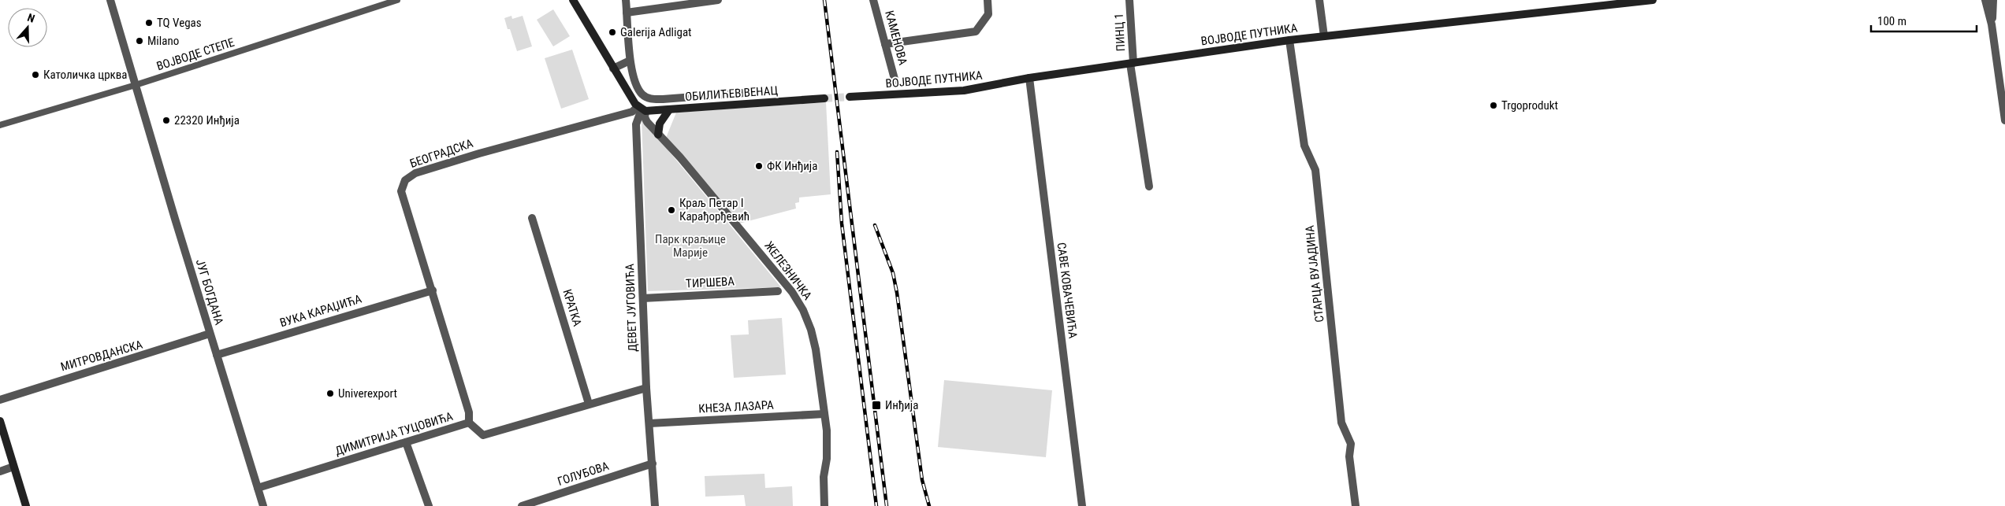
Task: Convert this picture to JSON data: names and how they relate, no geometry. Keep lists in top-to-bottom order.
{
  "streets": {
    "main road": ["ВОЈВОДЕ ПУТНИКА", "ОБИЛИЋЕВ ВЕНАЦ", "ЖЕЛЕЗНИЧКА"],
    "street": [
      "ПИНЦ 1",
      "КАМЕНОВА",
      "ВОЈВОДЕ СТЕПЕ",
      "БЕОГРАДСКА",
      "СТАРЦА ВУЈАДИНА",
      "ТИРШЕВА",
      "САВЕ КОВАЧЕВИЋА",
      "ЈУГ БОГДАНА",
      "КРАТКА",
      "ДЕВЕТ ЈУГОВИЋА",
      "ВУКА КАРАЏИЋА",
      "МИТРОВДАНСКА",
      "КНЕЗА ЛАЗАРА",
      "ДИМИТРИЈА ТУЦОВИЋА",
      "ГОЛУБОВА"
    ]
  },
  "crossings": [
    ["ПИНЦ 1", "ВОЈВОДЕ ПУТНИКА"],
    ["ВОЈВОДЕ ПУТНИКА", "СТАРЦА ВУЈАДИНА"],
    ["ВОЈВОДЕ ПУТНИКА", "САВЕ КОВАЧЕВИЋА"],
    ["ВОЈВОДЕ СТЕПЕ", "ЈУГ БОГДАНА"],
    ["ОБИЛИЋЕВ ВЕНАЦ", "БЕОГРАДСКА"],
    ["ОБИЛИЋЕВ ВЕНАЦ", "ЖЕЛЕЗНИЧКА"],
    ["ОБИЛИЋЕВ ВЕНАЦ", "ДЕВЕТ ЈУГОВИЋА"],
    ["БЕОГРАДСКА", "ЖЕЛЕЗНИЧКА"],
    ["БЕОГРАДСКА", "ДЕВЕТ ЈУГОВИЋА"],
    ["БЕОГРАДСКА", "ВУКА КАРАЏИЋА"],
    ["БЕОГРАДСКА", "ДИМИТРИЈА ТУЦОВИЋА"],
    ["ЖЕЛЕЗНИЧКА", "ДЕВЕТ ЈУГОВИЋА"],
    ["ЖЕЛЕЗНИЧКА", "КНЕЗА ЛАЗАРА"],
    ["ТИРШЕВА", "ДЕВЕТ ЈУГОВИЋА"],
    ["ЈУГ БОГДАНА", "ВУКА КАРАЏИЋА"],
    ["ЈУГ БОГДАНА", "МИТРОВДАНСКА"],
    ["ЈУГ БОГДАНА", "ДИМИТРИЈА ТУЦОВИЋА"],
    ["КРАТКА", "ДИМИТРИЈА ТУЦОВИЋА"],
    ["ДЕВЕТ ЈУГОВИЋА", "КНЕЗА ЛАЗАРА"],
    ["ДЕВЕТ ЈУГОВИЋА", "ДИМИТРИЈА ТУЦОВИЋА"],
    ["ДЕВЕТ ЈУГОВИЋА", "ГОЛУБОВА"]
  ],
  "parks": ["Парк краљице Марије"],
  "places": {
    "other": [
      "TQ Vegas",
      "Galerija Adligat",
      "Milano",
      "Католичка црква",
      "Trgoprodukt",
      "22320 Инђија",
      "ФК Инђија",
      "Краљ Петар I Карађорђевић",
      "Univerexport"
    ],
    "transit": ["Инђија"]
  },
  "scale_bar": "100 m",
  "north": "top"
}
